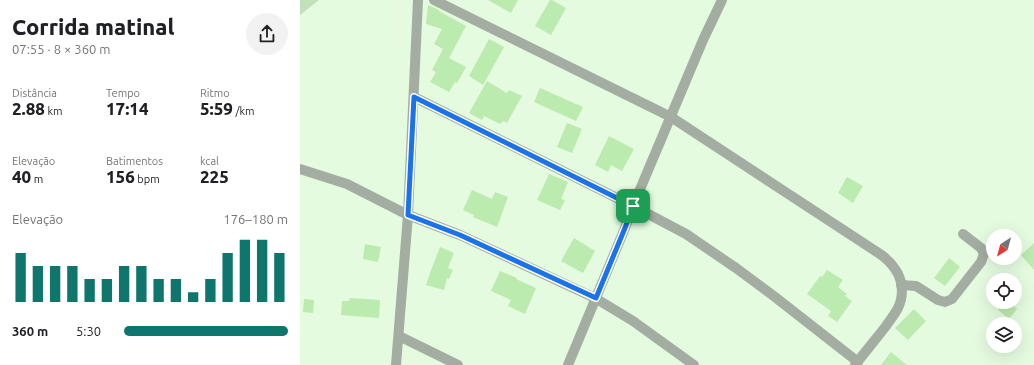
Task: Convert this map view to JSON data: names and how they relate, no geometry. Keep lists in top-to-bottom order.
{
  "north": "bottom left",
  "page": {
    "heading": ["Corrida matinal", "07:55 · 8 × 360 m"],
    "stats": [
      ["Distância", "2.88 km"],
      ["Tempo", "17:14"],
      ["Ritmo", "5:59 /km"],
      ["Elevação", "40 m"],
      ["Batimentos", "156 bpm"],
      ["kcal", "225"]
    ],
    "chart": ["Elevação", "176–180 m"],
    "list": [
      {
        "name": "360 m",
        "note": "5:30"
      }
    ]
  }
}
